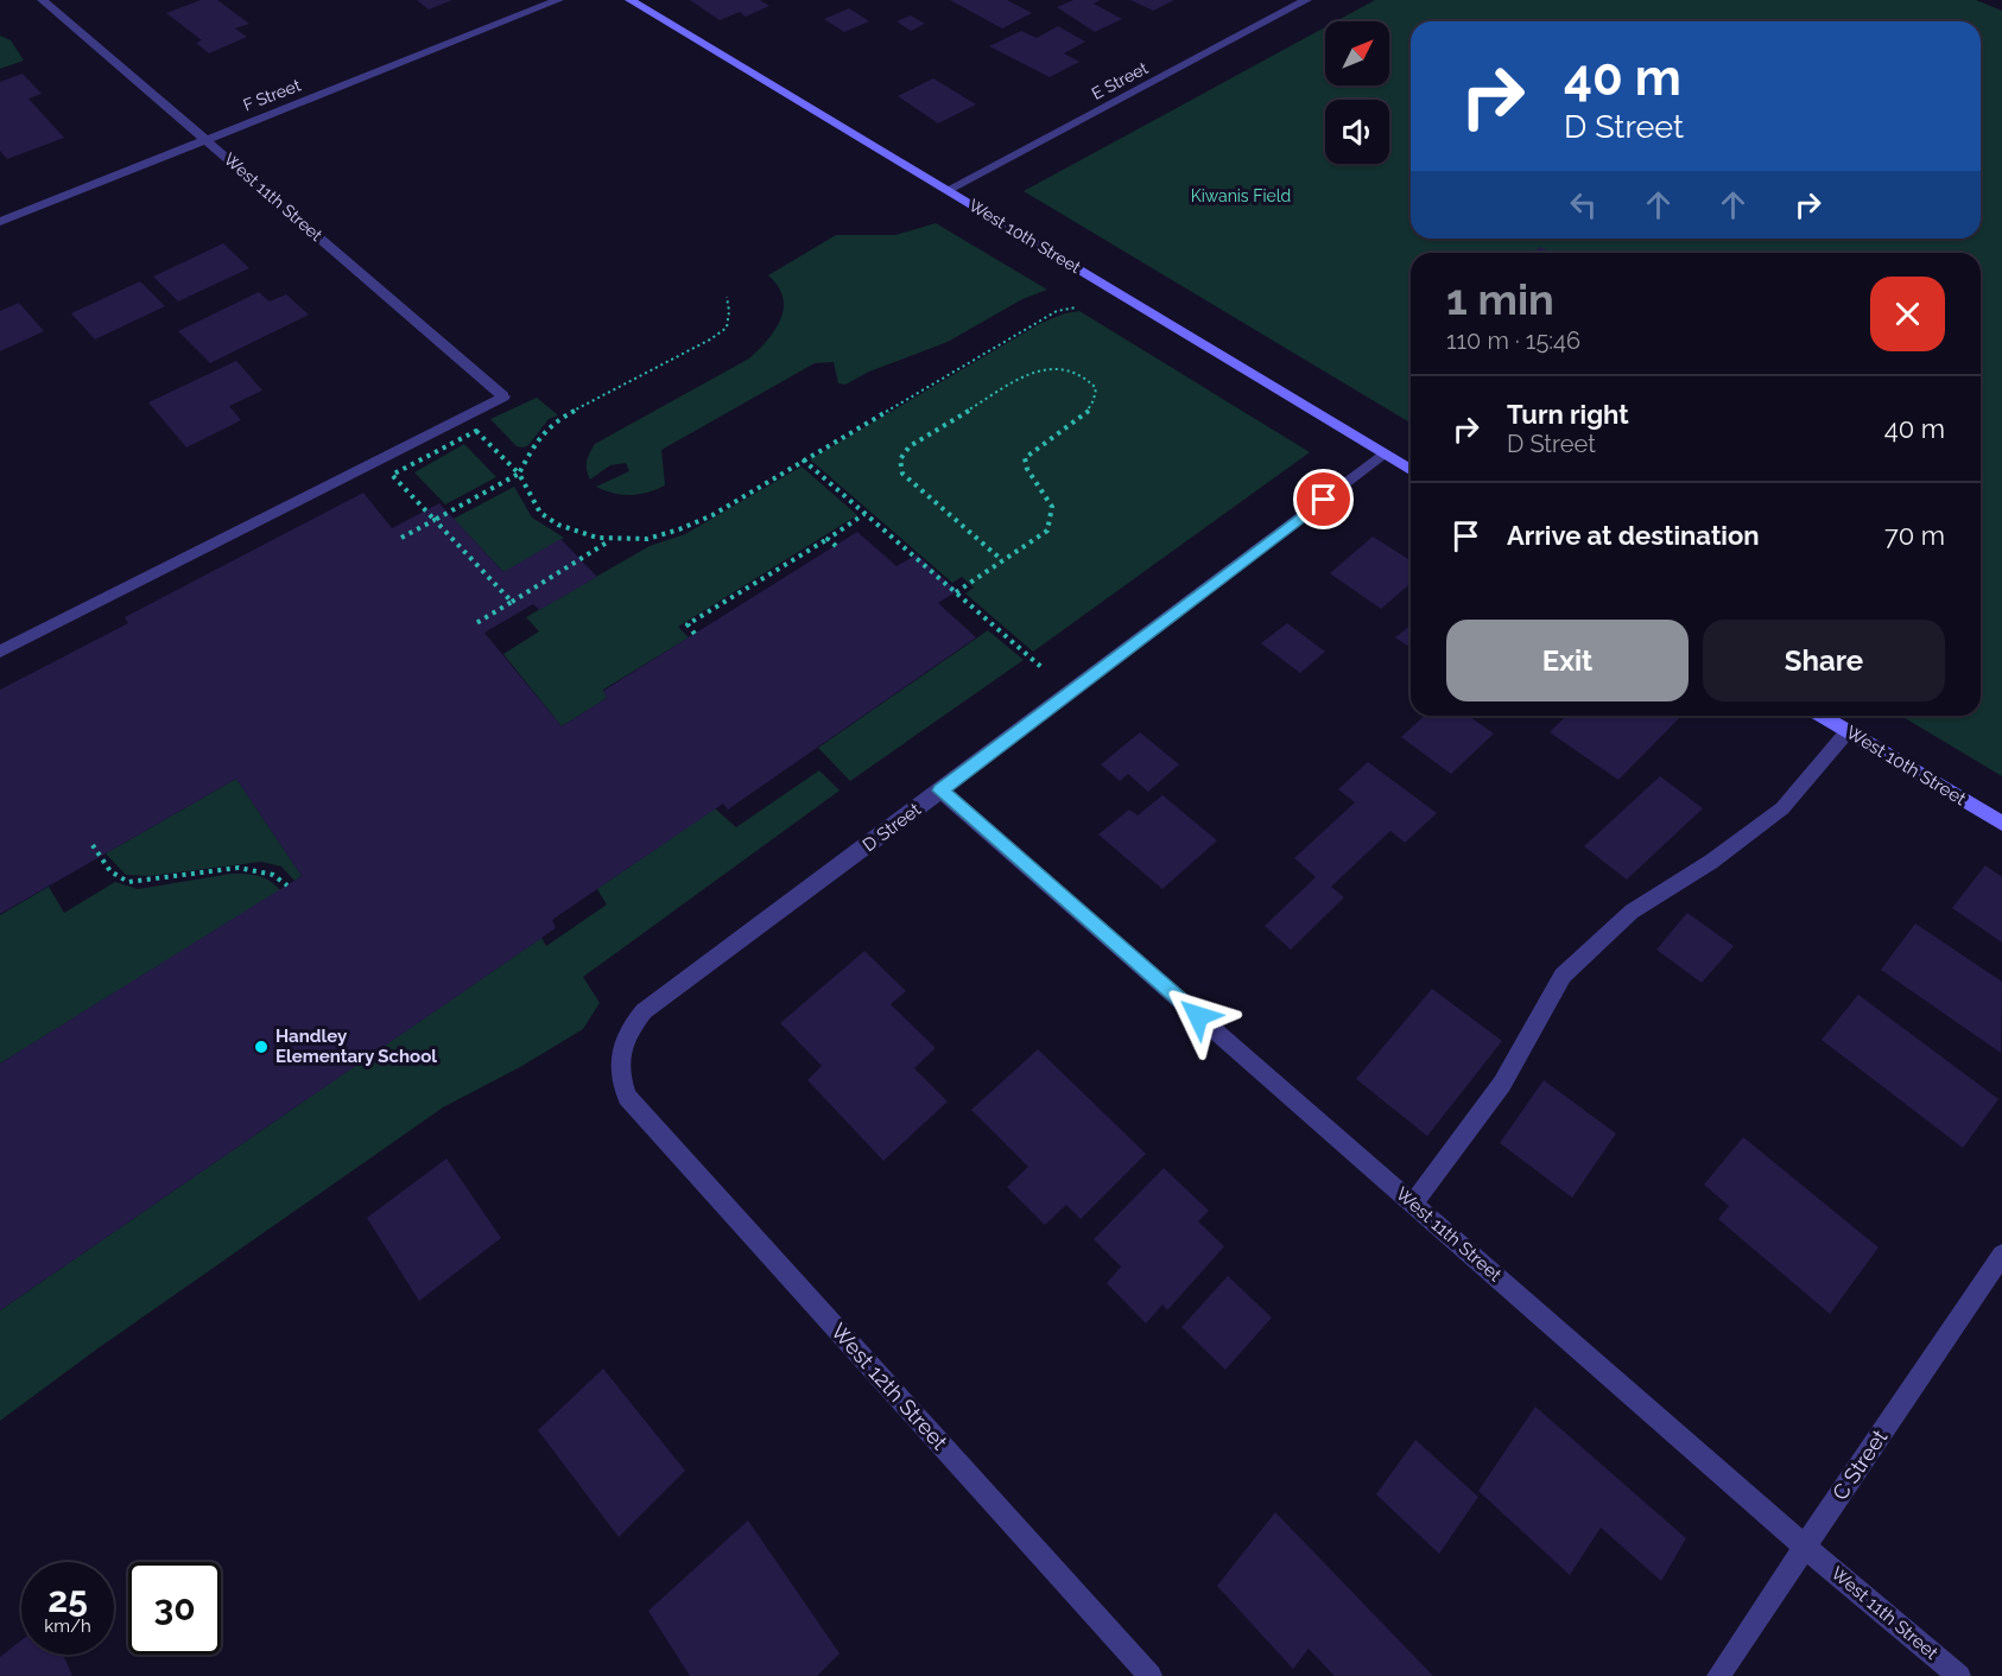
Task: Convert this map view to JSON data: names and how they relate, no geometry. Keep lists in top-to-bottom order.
{
  "streets": {
    "street": [
      "E Street",
      "F Street",
      "West 11th Street",
      "West 10th Street",
      "D Street",
      "West 12th Street",
      "C Street"
    ]
  },
  "crossings": [
    ["E Street", "West 10th Street"],
    ["F Street", "West 11th Street"],
    ["West 11th Street", "D Street"],
    ["West 11th Street", "C Street"],
    ["West 10th Street", "D Street"],
    ["D Street", "West 12th Street"]
  ],
  "parks": ["Kiwanis Field"],
  "places": ["Handley Elementary School"],
  "north": "top right",
  "page": {
    "turn": ["40 m", "D Street"],
    "heading": ["1 min", "110 m · 15:46"],
    "list": [
      {
        "name": "Turn right",
        "note": "D Street",
        "value": "40 m"
      },
      {
        "name": "Arrive at destination",
        "value": "70 m"
      }
    ],
    "buttons": ["Exit", "Share"],
    "speed": "25 km/h",
    "limit": "30"
  }
}
